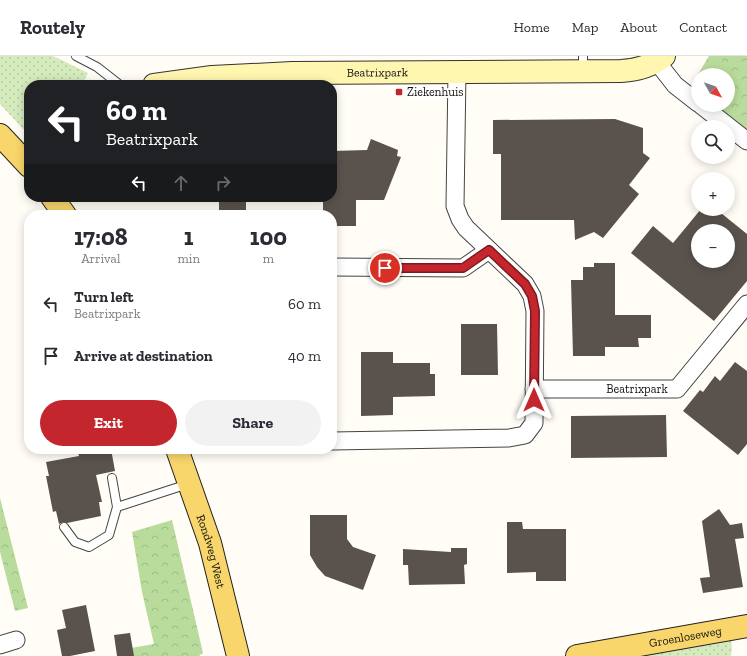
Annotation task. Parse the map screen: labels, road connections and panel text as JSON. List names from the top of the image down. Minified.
{"streets":{"main road":["Rondweg West","Groenloseweg"],"street":["Beatrixpark"]},"places":{"transit":["Ziekenhuis"]},"north":"bottom right","page":{"header":"Routely","nav":["Home","Map","About","Contact"],"map_buttons":["+","−"],"turn":["60 m","Beatrixpark"],"eta":["17:08","Arrival","1","min","100","m"],"list":[{"name":"Turn left","note":"Beatrixpark","value":"60 m"},{"name":"Arrive at destination","value":"40 m"}],"buttons":["Exit","Share"]}}
